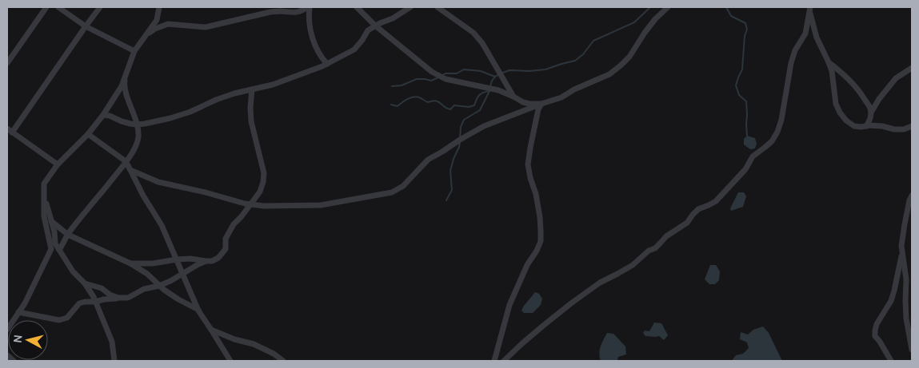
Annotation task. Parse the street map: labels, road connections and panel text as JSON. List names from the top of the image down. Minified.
{"north":"left"}
